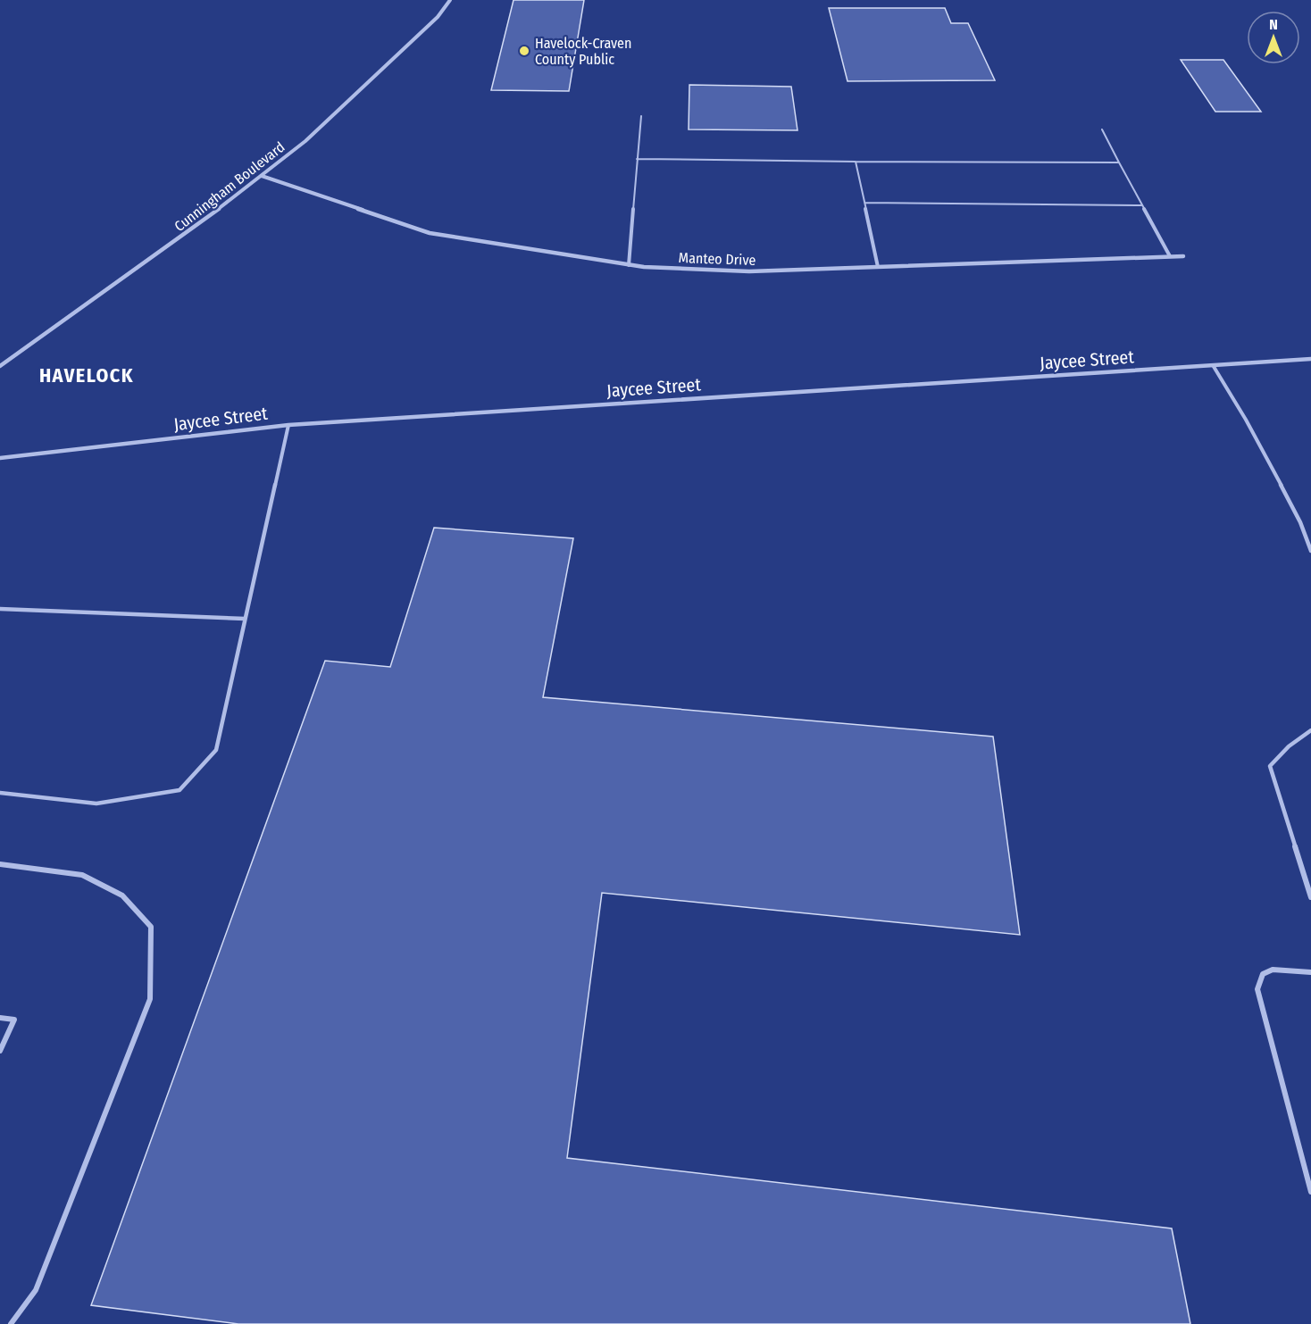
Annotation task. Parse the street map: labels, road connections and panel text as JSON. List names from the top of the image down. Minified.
{"streets":{"street":["Cunningham Boulevard","Manteo Drive","Jaycee Street"]},"crossings":[["Cunningham Boulevard","Manteo Drive"]],"districts":["HAVELOCK"],"places":["Havelock-Craven County Public"],"north":"top"}
